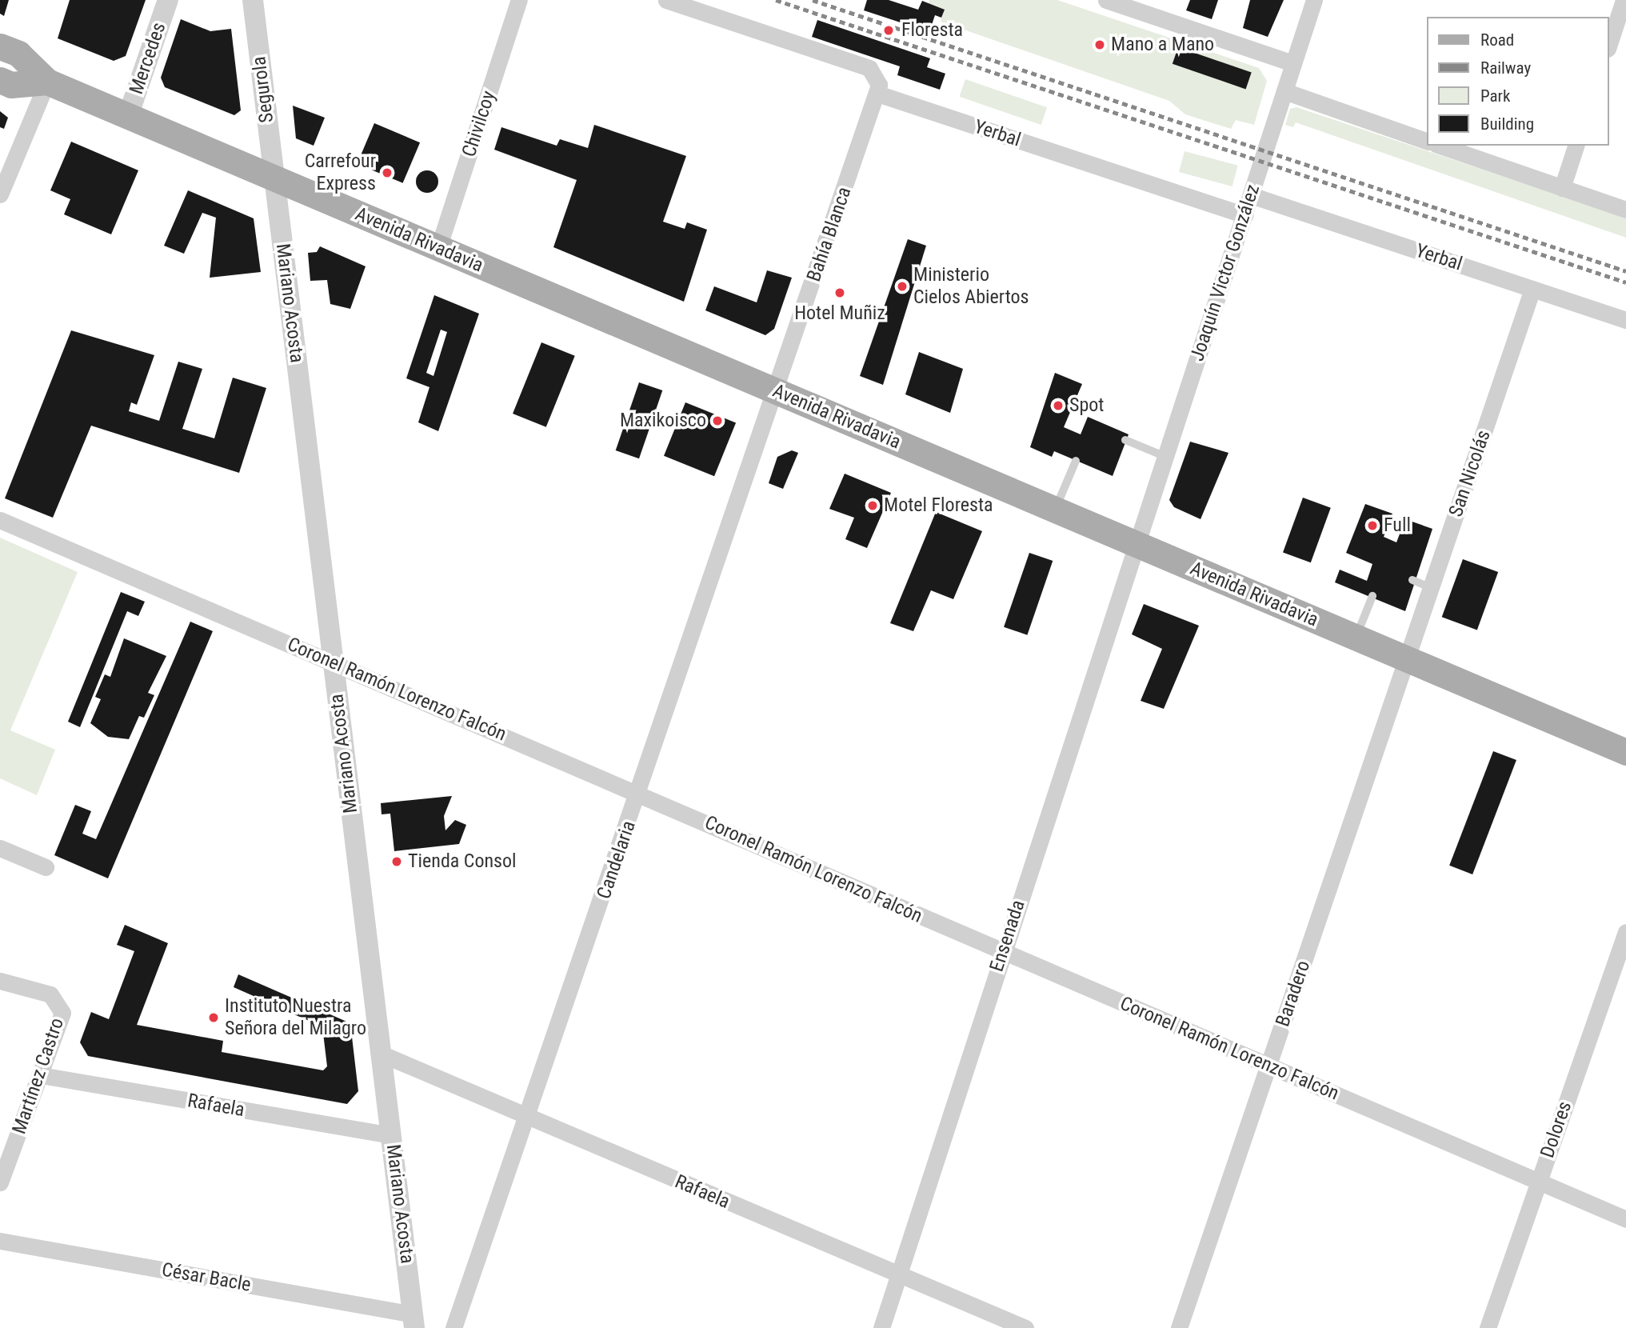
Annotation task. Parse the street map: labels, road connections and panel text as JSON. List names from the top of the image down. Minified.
{"streets":{"main road":["Avenida Rivadavia"],"street":["Mercedes","Segurola","Chivilcoy","Yerbal","Bahía Blanca","Joaquín Victor González","Mariano Acosta","San Nicolás","Coronel Ramón Lorenzo Falcón","Candelaria","Ensenada","Baradero","Martínez Castro","Rafaela","Dolores","César Bacle"]},"crossings":[["Mercedes","Avenida Rivadavia"],["Segurola","Avenida Rivadavia"],["Segurola","Mariano Acosta"],["Chivilcoy","Avenida Rivadavia"],["Yerbal","Bahía Blanca"],["Yerbal","Joaquín Victor González"],["Yerbal","San Nicolás"],["Bahía Blanca","Avenida Rivadavia"],["Bahía Blanca","Candelaria"],["Avenida Rivadavia","Joaquín Victor González"],["Avenida Rivadavia","Mariano Acosta"],["Avenida Rivadavia","San Nicolás"],["Avenida Rivadavia","Candelaria"],["Avenida Rivadavia","Ensenada"],["Avenida Rivadavia","Baradero"],["Joaquín Victor González","Ensenada"],["Mariano Acosta","Coronel Ramón Lorenzo Falcón"],["Mariano Acosta","Rafaela"],["Mariano Acosta","César Bacle"],["San Nicolás","Baradero"],["Coronel Ramón Lorenzo Falcón","Candelaria"],["Coronel Ramón Lorenzo Falcón","Ensenada"],["Coronel Ramón Lorenzo Falcón","Baradero"],["Coronel Ramón Lorenzo Falcón","Dolores"],["Candelaria","Rafaela"],["Ensenada","Rafaela"],["Martínez Castro","Rafaela"]],"places":["Floresta","Mano a Mano","Carrefour Express","Ministerio Cielos Abiertos","Hotel Muñiz","Spot","Maxikoisco","Motel Floresta","Full","Tienda Consol","Instituto Nuestra Señora del Milagro"],"legend":["Road","Railway","Park","Building"]}
